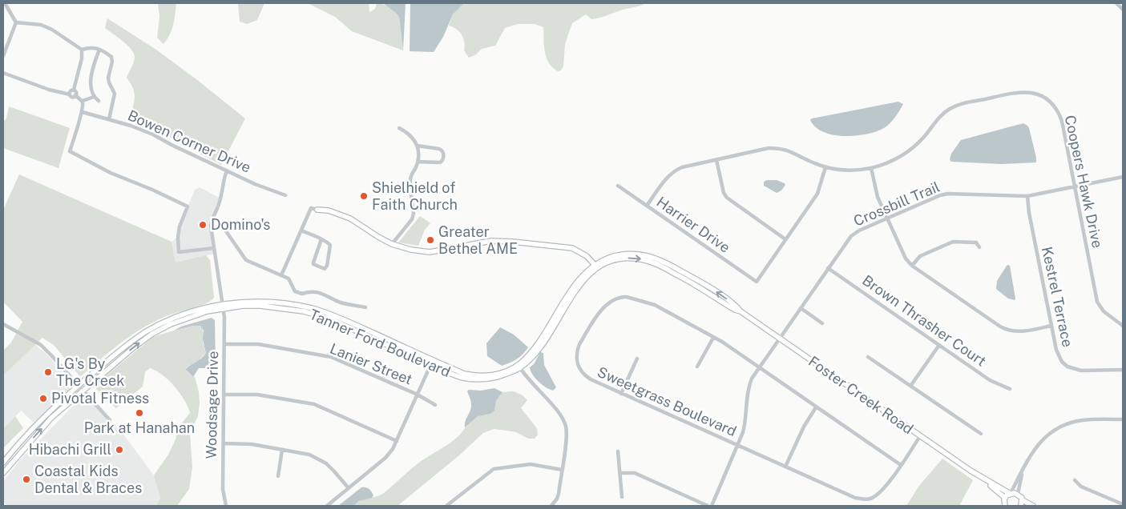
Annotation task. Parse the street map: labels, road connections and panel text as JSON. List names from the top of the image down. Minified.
{"streets":{"street":["Bowen Corner Drive","Coopers Hawk Drive","Crossbill Trail","Harrier Drive","Kestrel Terrace","Brown Thrasher Court","Tanner Ford Boulevard","Lanier Street","Foster Creek Road","Sweetgrass Boulevard","Woodsage Drive"]},"crossings":[["Bowen Corner Drive","Woodsage Drive"],["Coopers Hawk Drive","Crossbill Trail"],["Coopers Hawk Drive","Harrier Drive"],["Crossbill Trail","Kestrel Terrace"],["Crossbill Trail","Brown Thrasher Court"],["Crossbill Trail","Foster Creek Road"],["Crossbill Trail","Sweetgrass Boulevard"],["Tanner Ford Boulevard","Foster Creek Road"],["Tanner Ford Boulevard","Woodsage Drive"],["Lanier Street","Woodsage Drive"],["Foster Creek Road","Sweetgrass Boulevard"]],"places":["Shielhield of Faith Church","Domino's","Greater Bethel AME","LG's By The Creek","Pivotal Fitness","Park at Hanahan","Hibachi Grill","Coastal Kids Dental & Braces"]}
